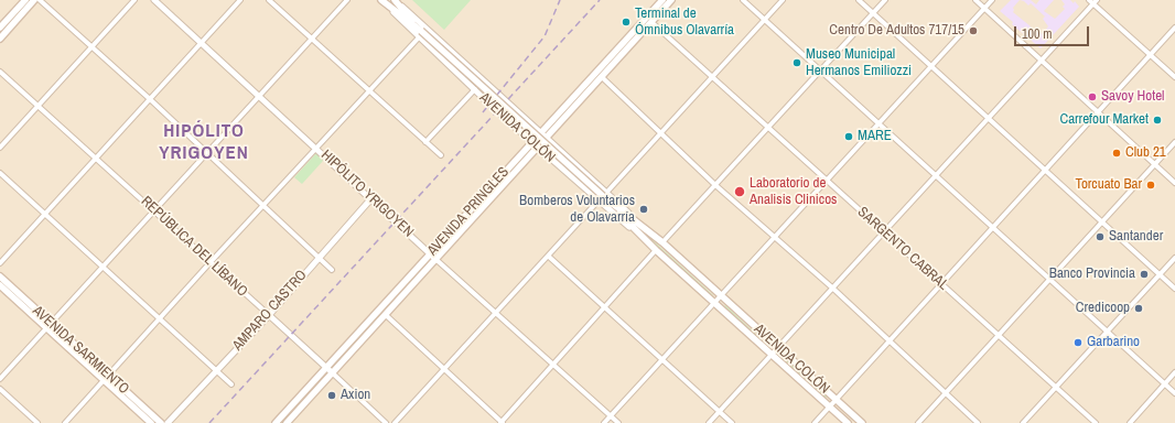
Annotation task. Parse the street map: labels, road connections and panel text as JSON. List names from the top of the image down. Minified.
{"streets":{"main road":["AVENIDA COLÓN","AVENIDA PRINGLES","AVENIDA SARMIENTO"],"street":["HIPÓLITO YRIGOYEN","REPÚBLICA DEL LÍBANO","SARGENTO CABRAL","AMPARO CASTRO"]},"crossings":[["AVENIDA COLÓN","AVENIDA PRINGLES"],["HIPÓLITO YRIGOYEN","AVENIDA PRINGLES"],["HIPÓLITO YRIGOYEN","AMPARO CASTRO"],["AVENIDA PRINGLES","REPÚBLICA DEL LÍBANO"],["AVENIDA PRINGLES","SARGENTO CABRAL"],["REPÚBLICA DEL LÍBANO","AMPARO CASTRO"]],"districts":["HIPÓLITO YRIGOYEN"],"places":["Terminal de Ómnibus Olavarría","Centro De Adultos 717/15","Museo Municipal Hermanos Emiliozzi","Savoy Hotel","Carrefour Market","MARE","Club 21","Torcuato Bar","Laboratorio de Analisis Clinicos","Bomberos Voluntarios de Olavarría","Santander","Banco Provincia","Credicoop","Garbarino","Axion"],"scale_bar":"100 m"}
